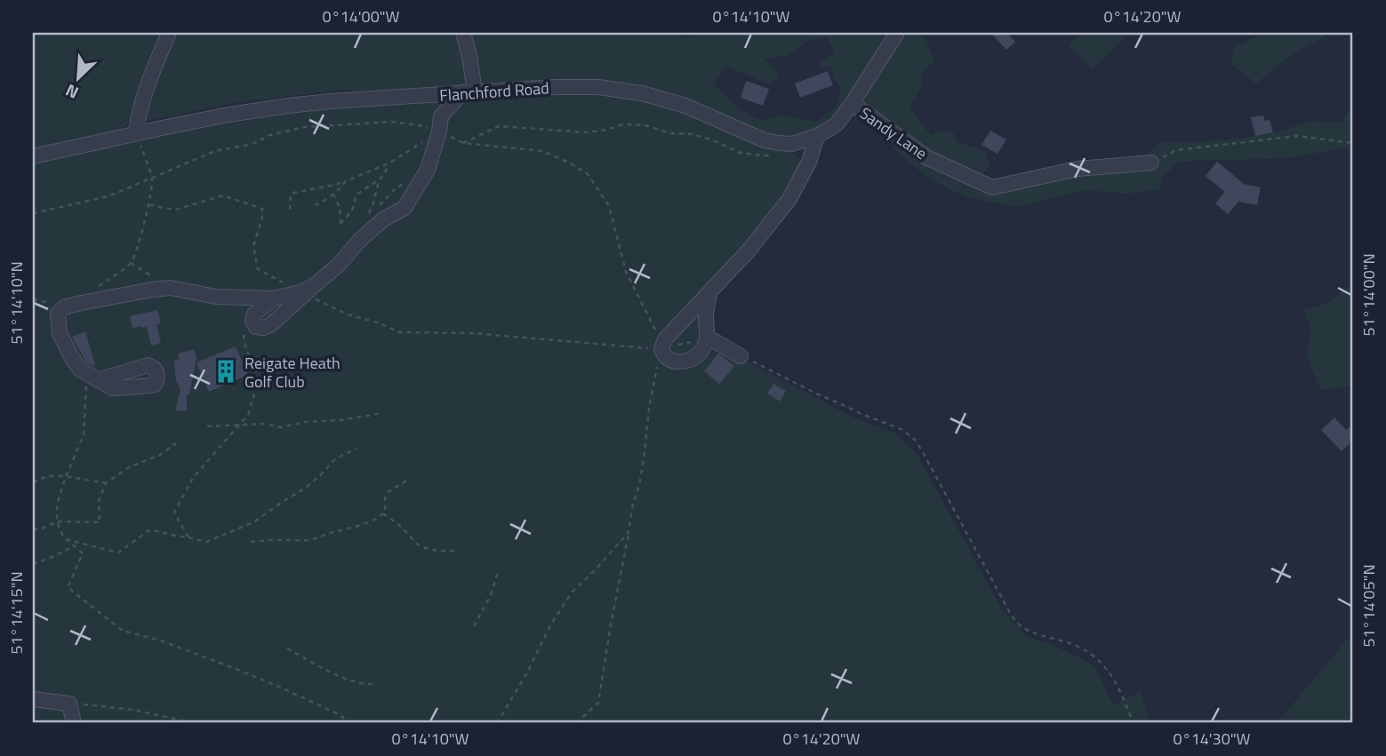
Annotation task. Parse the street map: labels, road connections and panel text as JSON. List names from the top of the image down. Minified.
{"streets":{"street":["Flanchford Road","Sandy Lane"]},"crossings":[["Flanchford Road","Sandy Lane"]],"places":{"building":["Reigate Heath Golf Club"]},"north":"bottom left","coordinates":["0°14'00\"W","0°14'10\"W","0°14'20\"W","51°14'00\"N","51°14'10\"N","51°14'05\"N","51°14'15\"N","0°14'30\"W"]}
